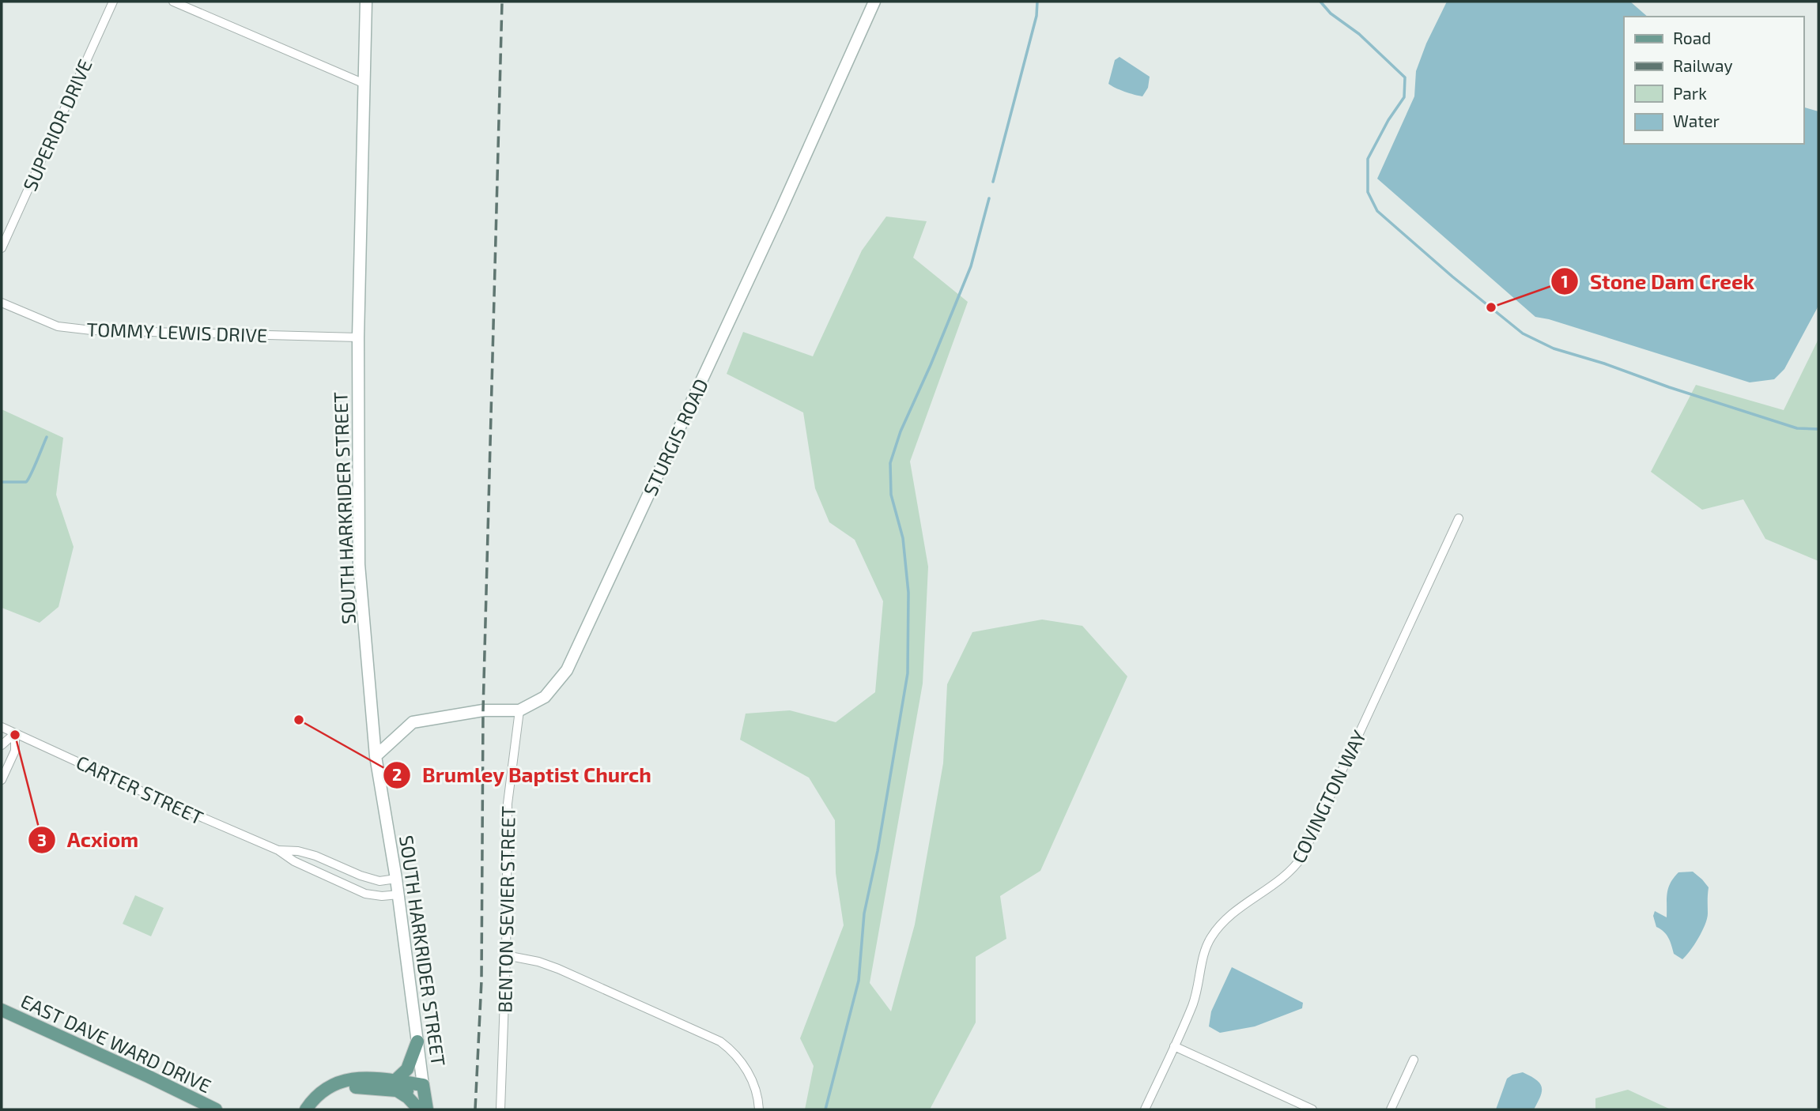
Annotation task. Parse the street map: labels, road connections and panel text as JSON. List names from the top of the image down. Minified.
{"streets":{"main road":["STURGIS ROAD","SOUTH HARKRIDER STREET","EAST DAVE WARD DRIVE"],"street":["SUPERIOR DRIVE","TOMMY LEWIS DRIVE","CARTER STREET","COVINGTON WAY","BENTON SEVIER STREET"]},"crossings":[["TOMMY LEWIS DRIVE","SOUTH HARKRIDER STREET"],["STURGIS ROAD","SOUTH HARKRIDER STREET"],["STURGIS ROAD","BENTON SEVIER STREET"],["SOUTH HARKRIDER STREET","CARTER STREET"]],"places":["Stone Dam Creek","Brumley Baptist Church","Acxiom"],"legend":["Road","Railway","Park","Water"]}
